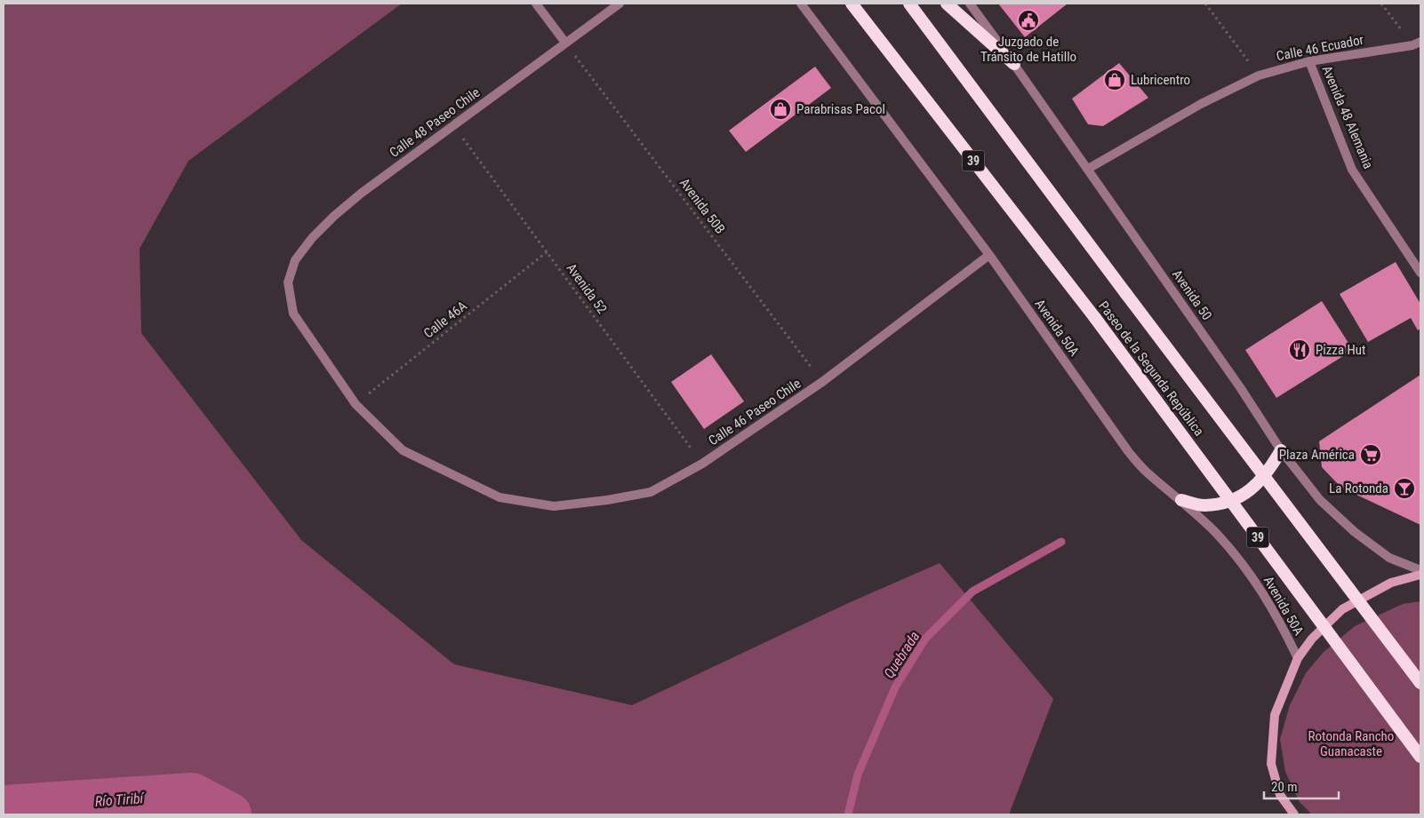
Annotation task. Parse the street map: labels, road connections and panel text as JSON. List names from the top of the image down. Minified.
{"streets":{"highway":["39","Paseo de la Segunda República"],"street":["Calle 46 Ecuador","Avenida 48 Alemania","Calle 48 Paseo Chile","Avenida 50","Avenida 50A","Calle 46 Paseo Chile"],"path":["Avenida 50B","Avenida 52","Calle 46A"]},"crossings":[["Calle 46 Ecuador","Avenida 48 Alemania"],["Calle 46 Ecuador","Avenida 50"],["Calle 48 Paseo Chile","Avenida 50B"],["Calle 48 Paseo Chile","Avenida 52"],["Calle 48 Paseo Chile","Calle 46 Paseo Chile"],["Avenida 50B","Calle 46 Paseo Chile"],["Avenida 52","Calle 46A"],["Avenida 52","Calle 46 Paseo Chile"],["Calle 46A","Calle 46 Paseo Chile"],["Avenida 50A","Calle 46 Paseo Chile"]],"water":["Quebrada","Río Tiribí"],"parks":["Rotonda Rancho Guanacaste"],"places":{"public building":["Juzgado de Tránsito de Hatillo"],"shop":["Lubricentro","Parabrisas Pacol"],"restaurant":["Pizza Hut"],"supermarket":["Plaza América"],"bar":["La Rotonda"]},"scale_bar":"20 m"}
